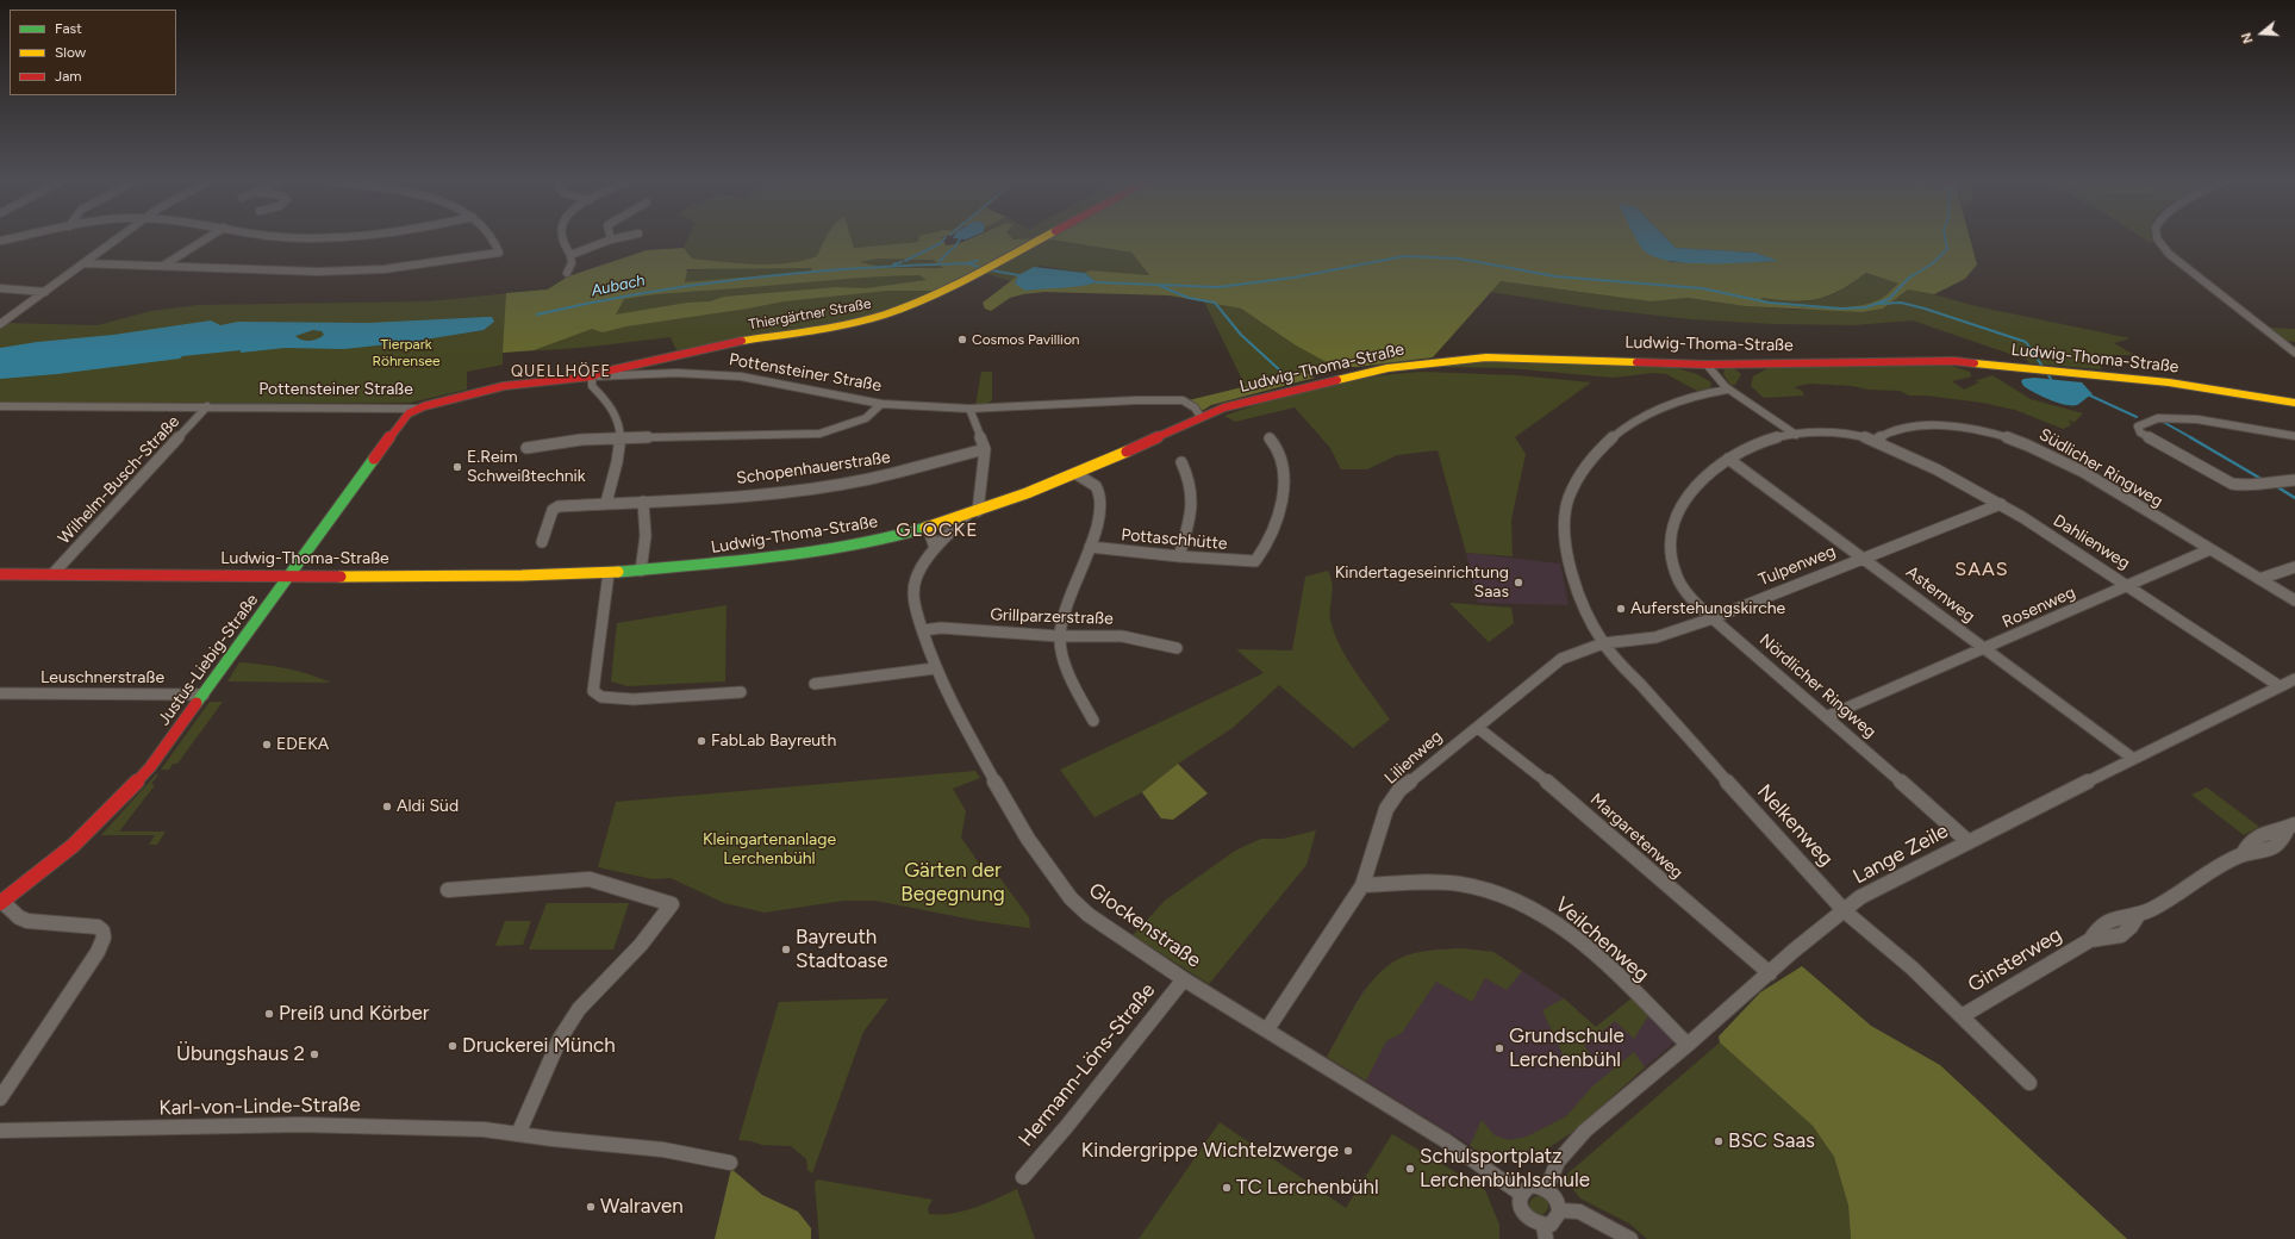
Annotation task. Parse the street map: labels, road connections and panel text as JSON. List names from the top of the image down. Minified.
{"streets":{"street":["Thiergärtner Straße","Ludwig-Thoma-Straße","Pottensteiner Straße","Schopenhauerstraße","Südlicher Ringweg","Wilhelm-Busch-Straße","Pottaschhütte","Dahlienweg","Tulpenweg","Asternweg","Rosenweg","Grillparzerstraße","Justus-Liebig-Straße","Leuschnerstraße","Nördlicher Ringweg","Lilienweg","Nelkenweg","Margaretenweg","Lange Zeile","Glockenstraße","Veilchenweg","Ginsterweg","Hermann-Löns-Straße","Karl-von-Linde-Straße"]},"crossings":[["Thiergärtner Straße","Pottensteiner Straße"],["Ludwig-Thoma-Straße","Pottensteiner Straße"],["Ludwig-Thoma-Straße","Wilhelm-Busch-Straße"],["Ludwig-Thoma-Straße","Justus-Liebig-Straße"],["Ludwig-Thoma-Straße","Glockenstraße"],["Pottensteiner Straße","Wilhelm-Busch-Straße"],["Pottensteiner Straße","Justus-Liebig-Straße"],["Südlicher Ringweg","Dahlienweg"],["Südlicher Ringweg","Rosenweg"],["Südlicher Ringweg","Nördlicher Ringweg"],["Dahlienweg","Tulpenweg"],["Dahlienweg","Rosenweg"],["Dahlienweg","Nördlicher Ringweg"],["Dahlienweg","Lange Zeile"],["Tulpenweg","Asternweg"],["Tulpenweg","Nördlicher Ringweg"],["Tulpenweg","Lilienweg"],["Tulpenweg","Nelkenweg"],["Asternweg","Rosenweg"],["Asternweg","Nördlicher Ringweg"],["Asternweg","Lange Zeile"],["Rosenweg","Nördlicher Ringweg"],["Grillparzerstraße","Glockenstraße"],["Justus-Liebig-Straße","Leuschnerstraße"],["Nördlicher Ringweg","Lange Zeile"],["Lilienweg","Nelkenweg"],["Lilienweg","Margaretenweg"],["Lilienweg","Glockenstraße"],["Lilienweg","Veilchenweg"],["Nelkenweg","Lange Zeile"],["Nelkenweg","Ginsterweg"],["Margaretenweg","Lange Zeile"],["Lange Zeile","Glockenstraße"],["Lange Zeile","Veilchenweg"],["Glockenstraße","Hermann-Löns-Straße"]],"districts":["QUELLHÖFE","GLOCKE","SAAS"],"water":["Aubach"],"parks":["Tierpark Röhrensee","Kleingartenanlage Lerchenbühl","Gärten der Begegnung"],"places":["Cosmos Pavillion","E.Reim Schweißtechnik","Kindertageseinrichtung Saas","Auferstehungskirche","FabLab Bayreuth","EDEKA","Aldi Süd","Bayreuth Stadtoase","Preiß und Körber","Druckerei Münch","Grundschule Lerchenbühl","Übungshaus 2","BSC Saas","Kindergrippe Wichtelzwerge","Schulsportplatz Lerchenbühlschule","TC Lerchenbühl","Walraven"],"legend":["Fast","Slow","Jam"],"north":"left"}
